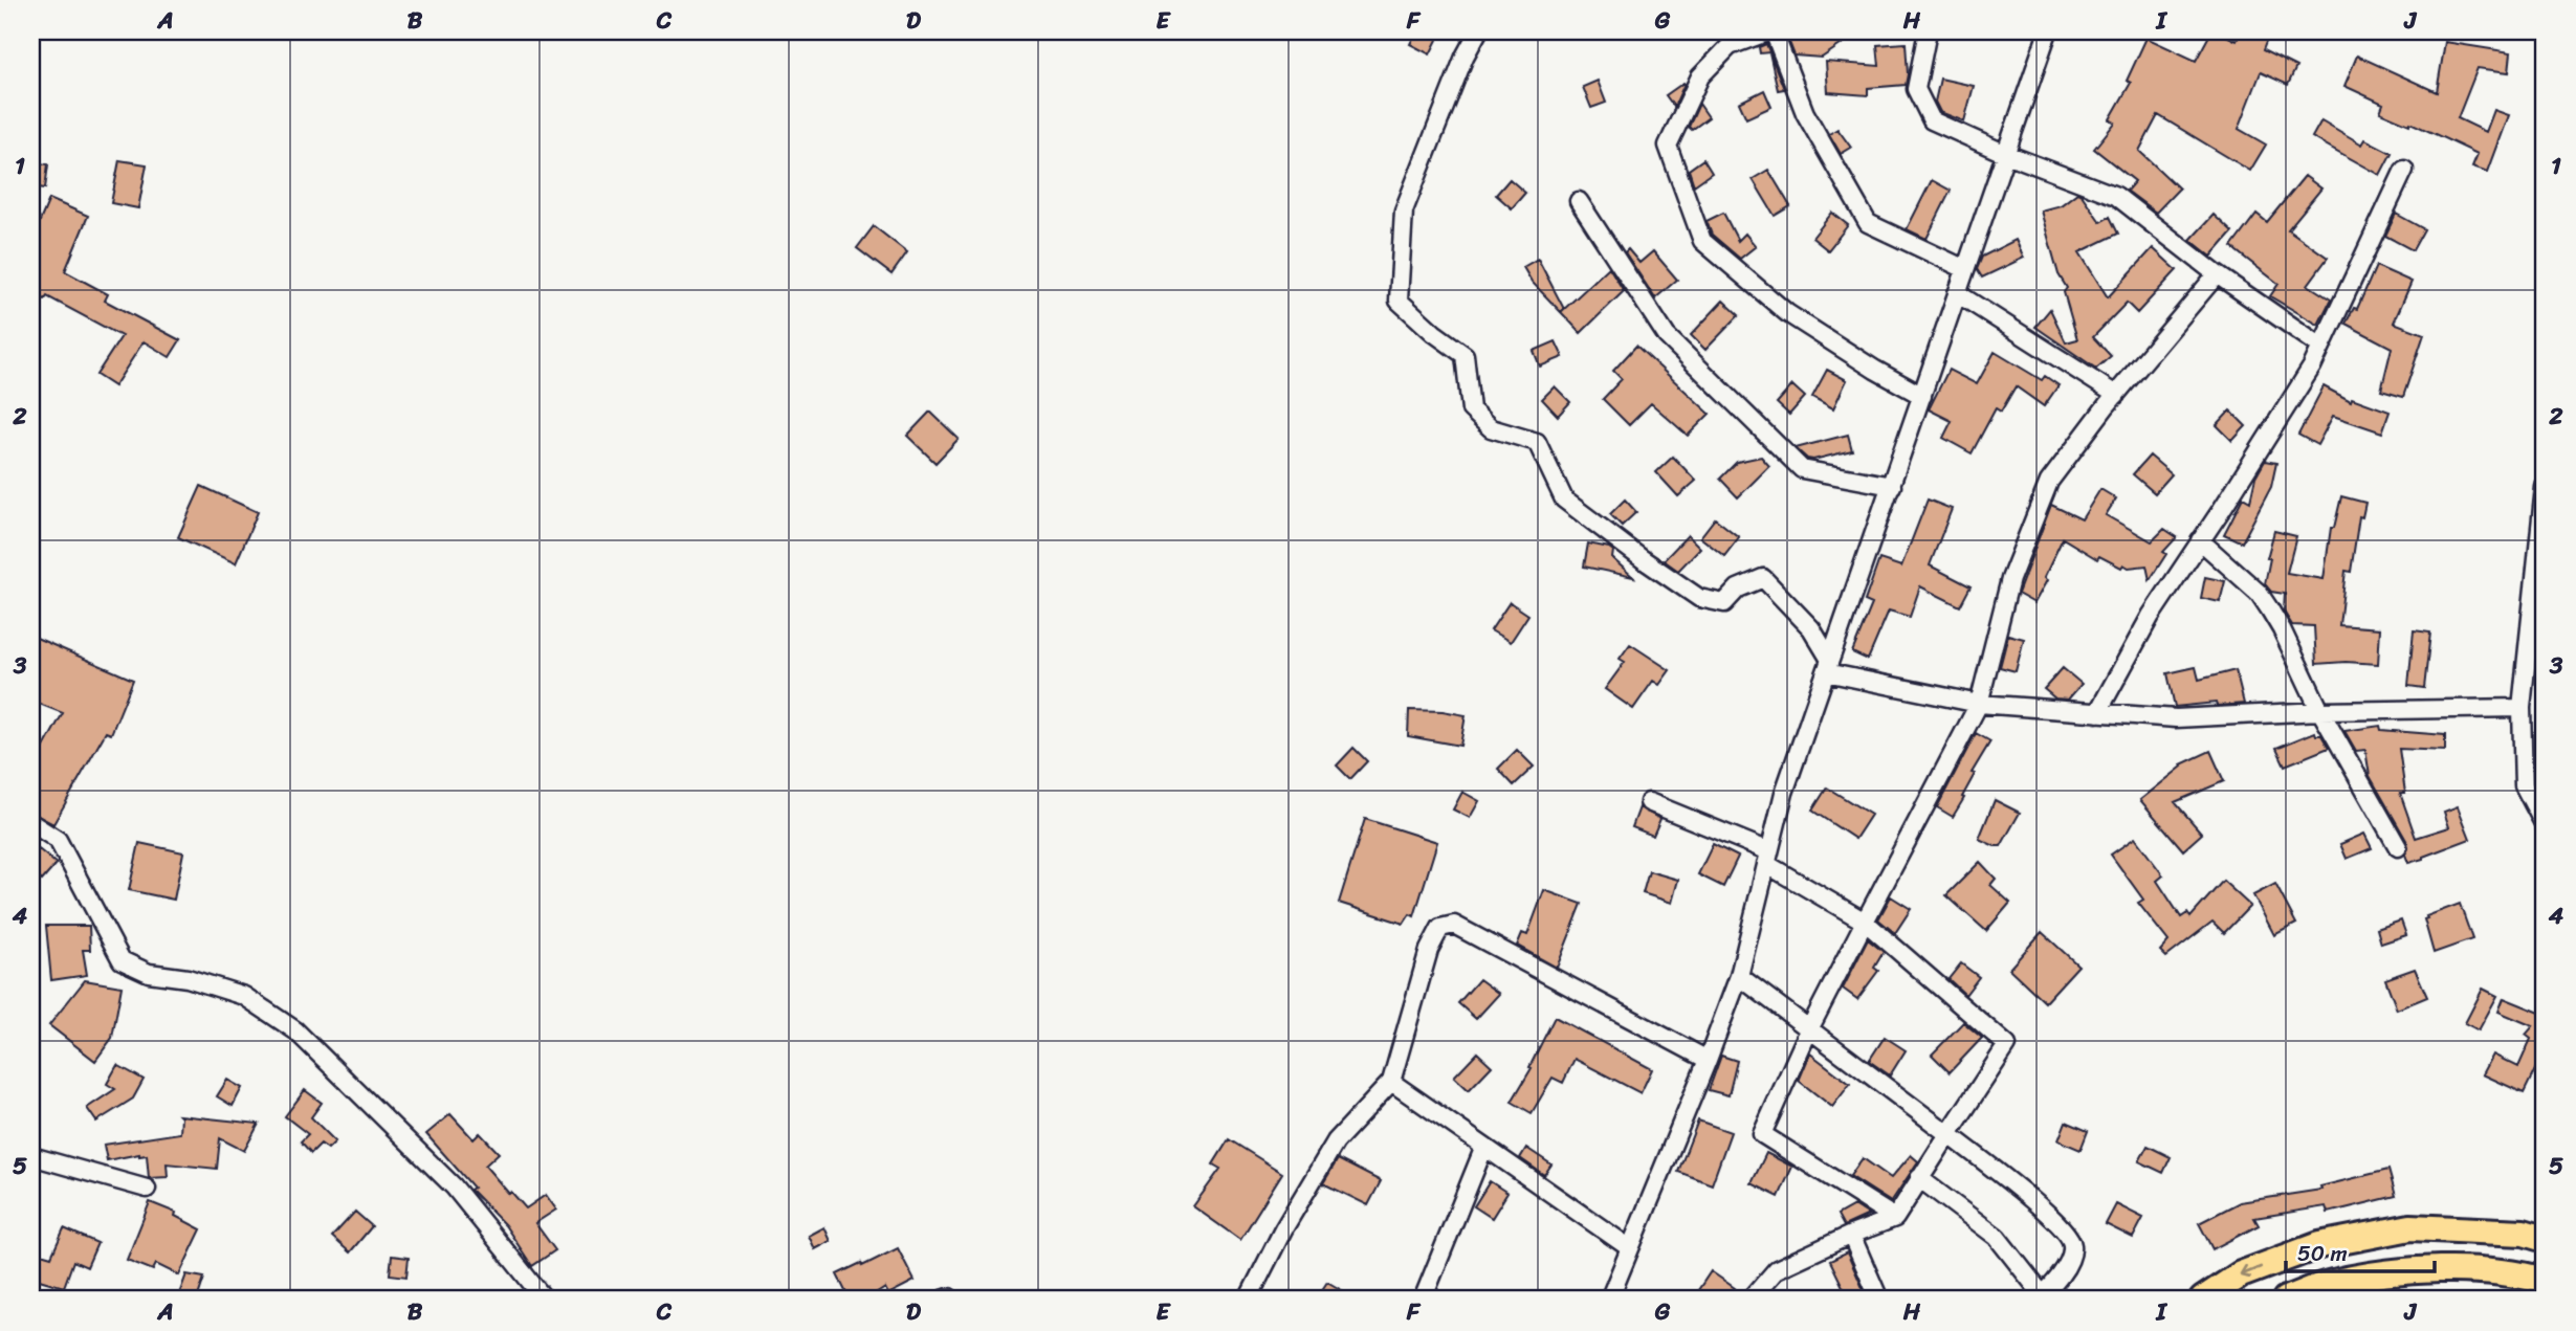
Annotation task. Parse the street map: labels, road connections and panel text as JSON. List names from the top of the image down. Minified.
{"scale_bar":"50 m","grid":{"columns":["A","B","C","D","E","F","G","H","I","J"],"rows":["1","2","3","4","5"]}}
